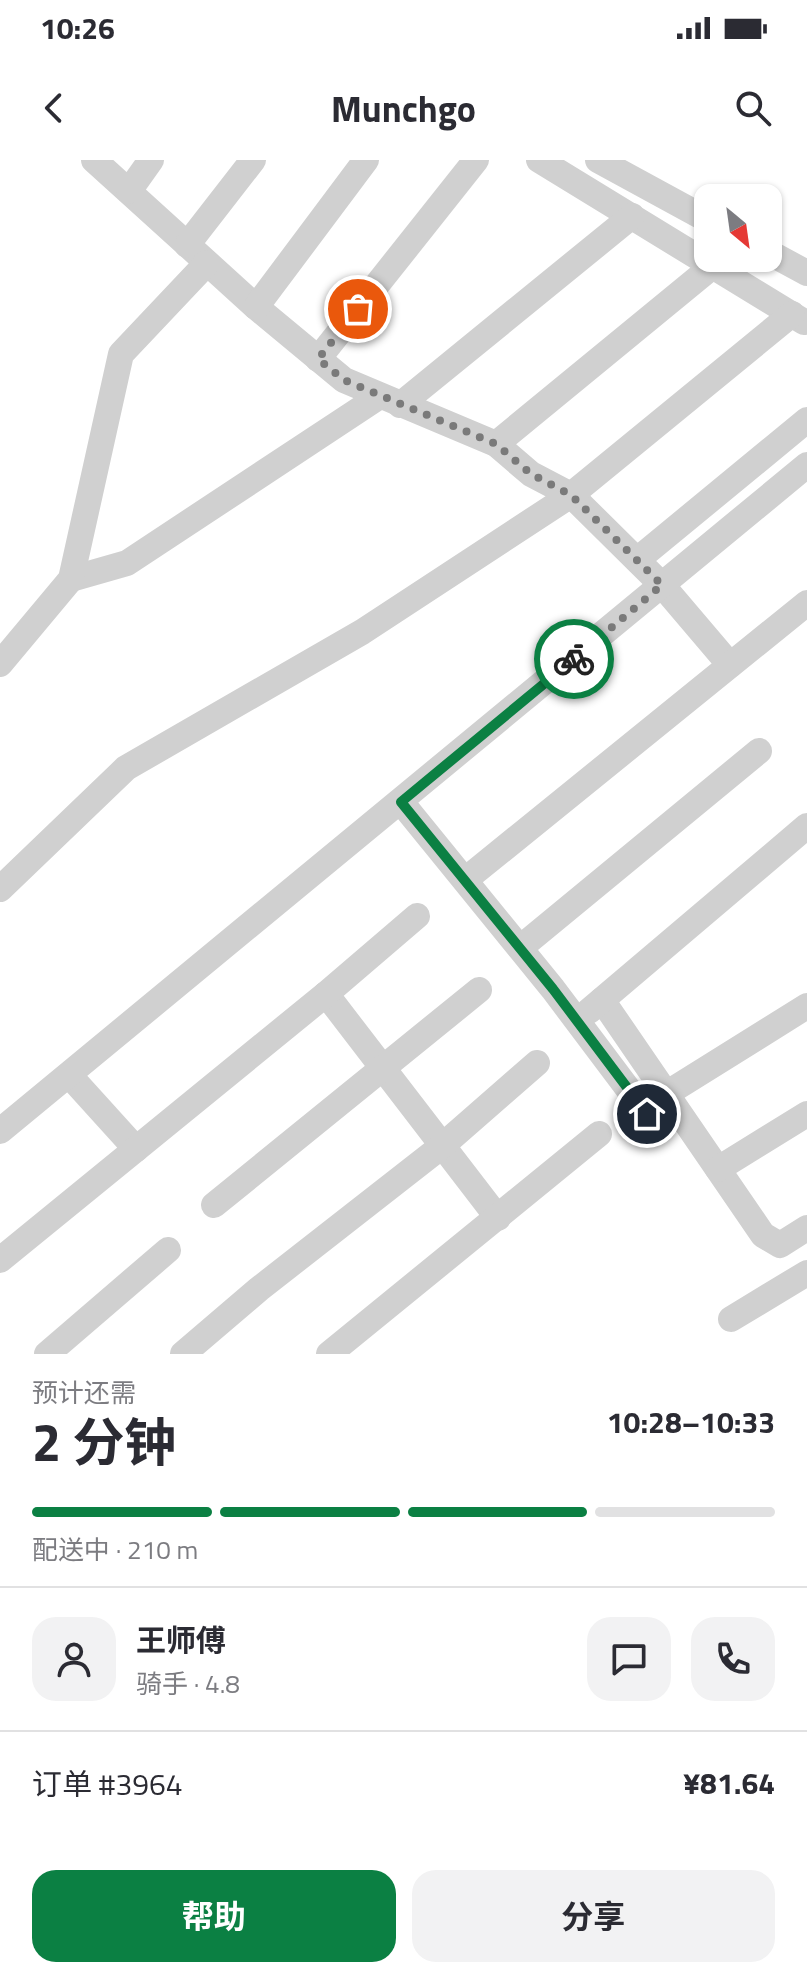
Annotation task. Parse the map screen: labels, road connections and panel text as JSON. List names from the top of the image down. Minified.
{"north":"bottom right","page":{"status":"10:26","header":"Munchgo","heading":["2 分钟","预计还需","10:28–10:33"],"panel":["王师傅","骑手 · 4.8","订单 #3964","¥81.64"],"bar":"配送中 · 210 m","buttons":["帮助","分享"]}}
